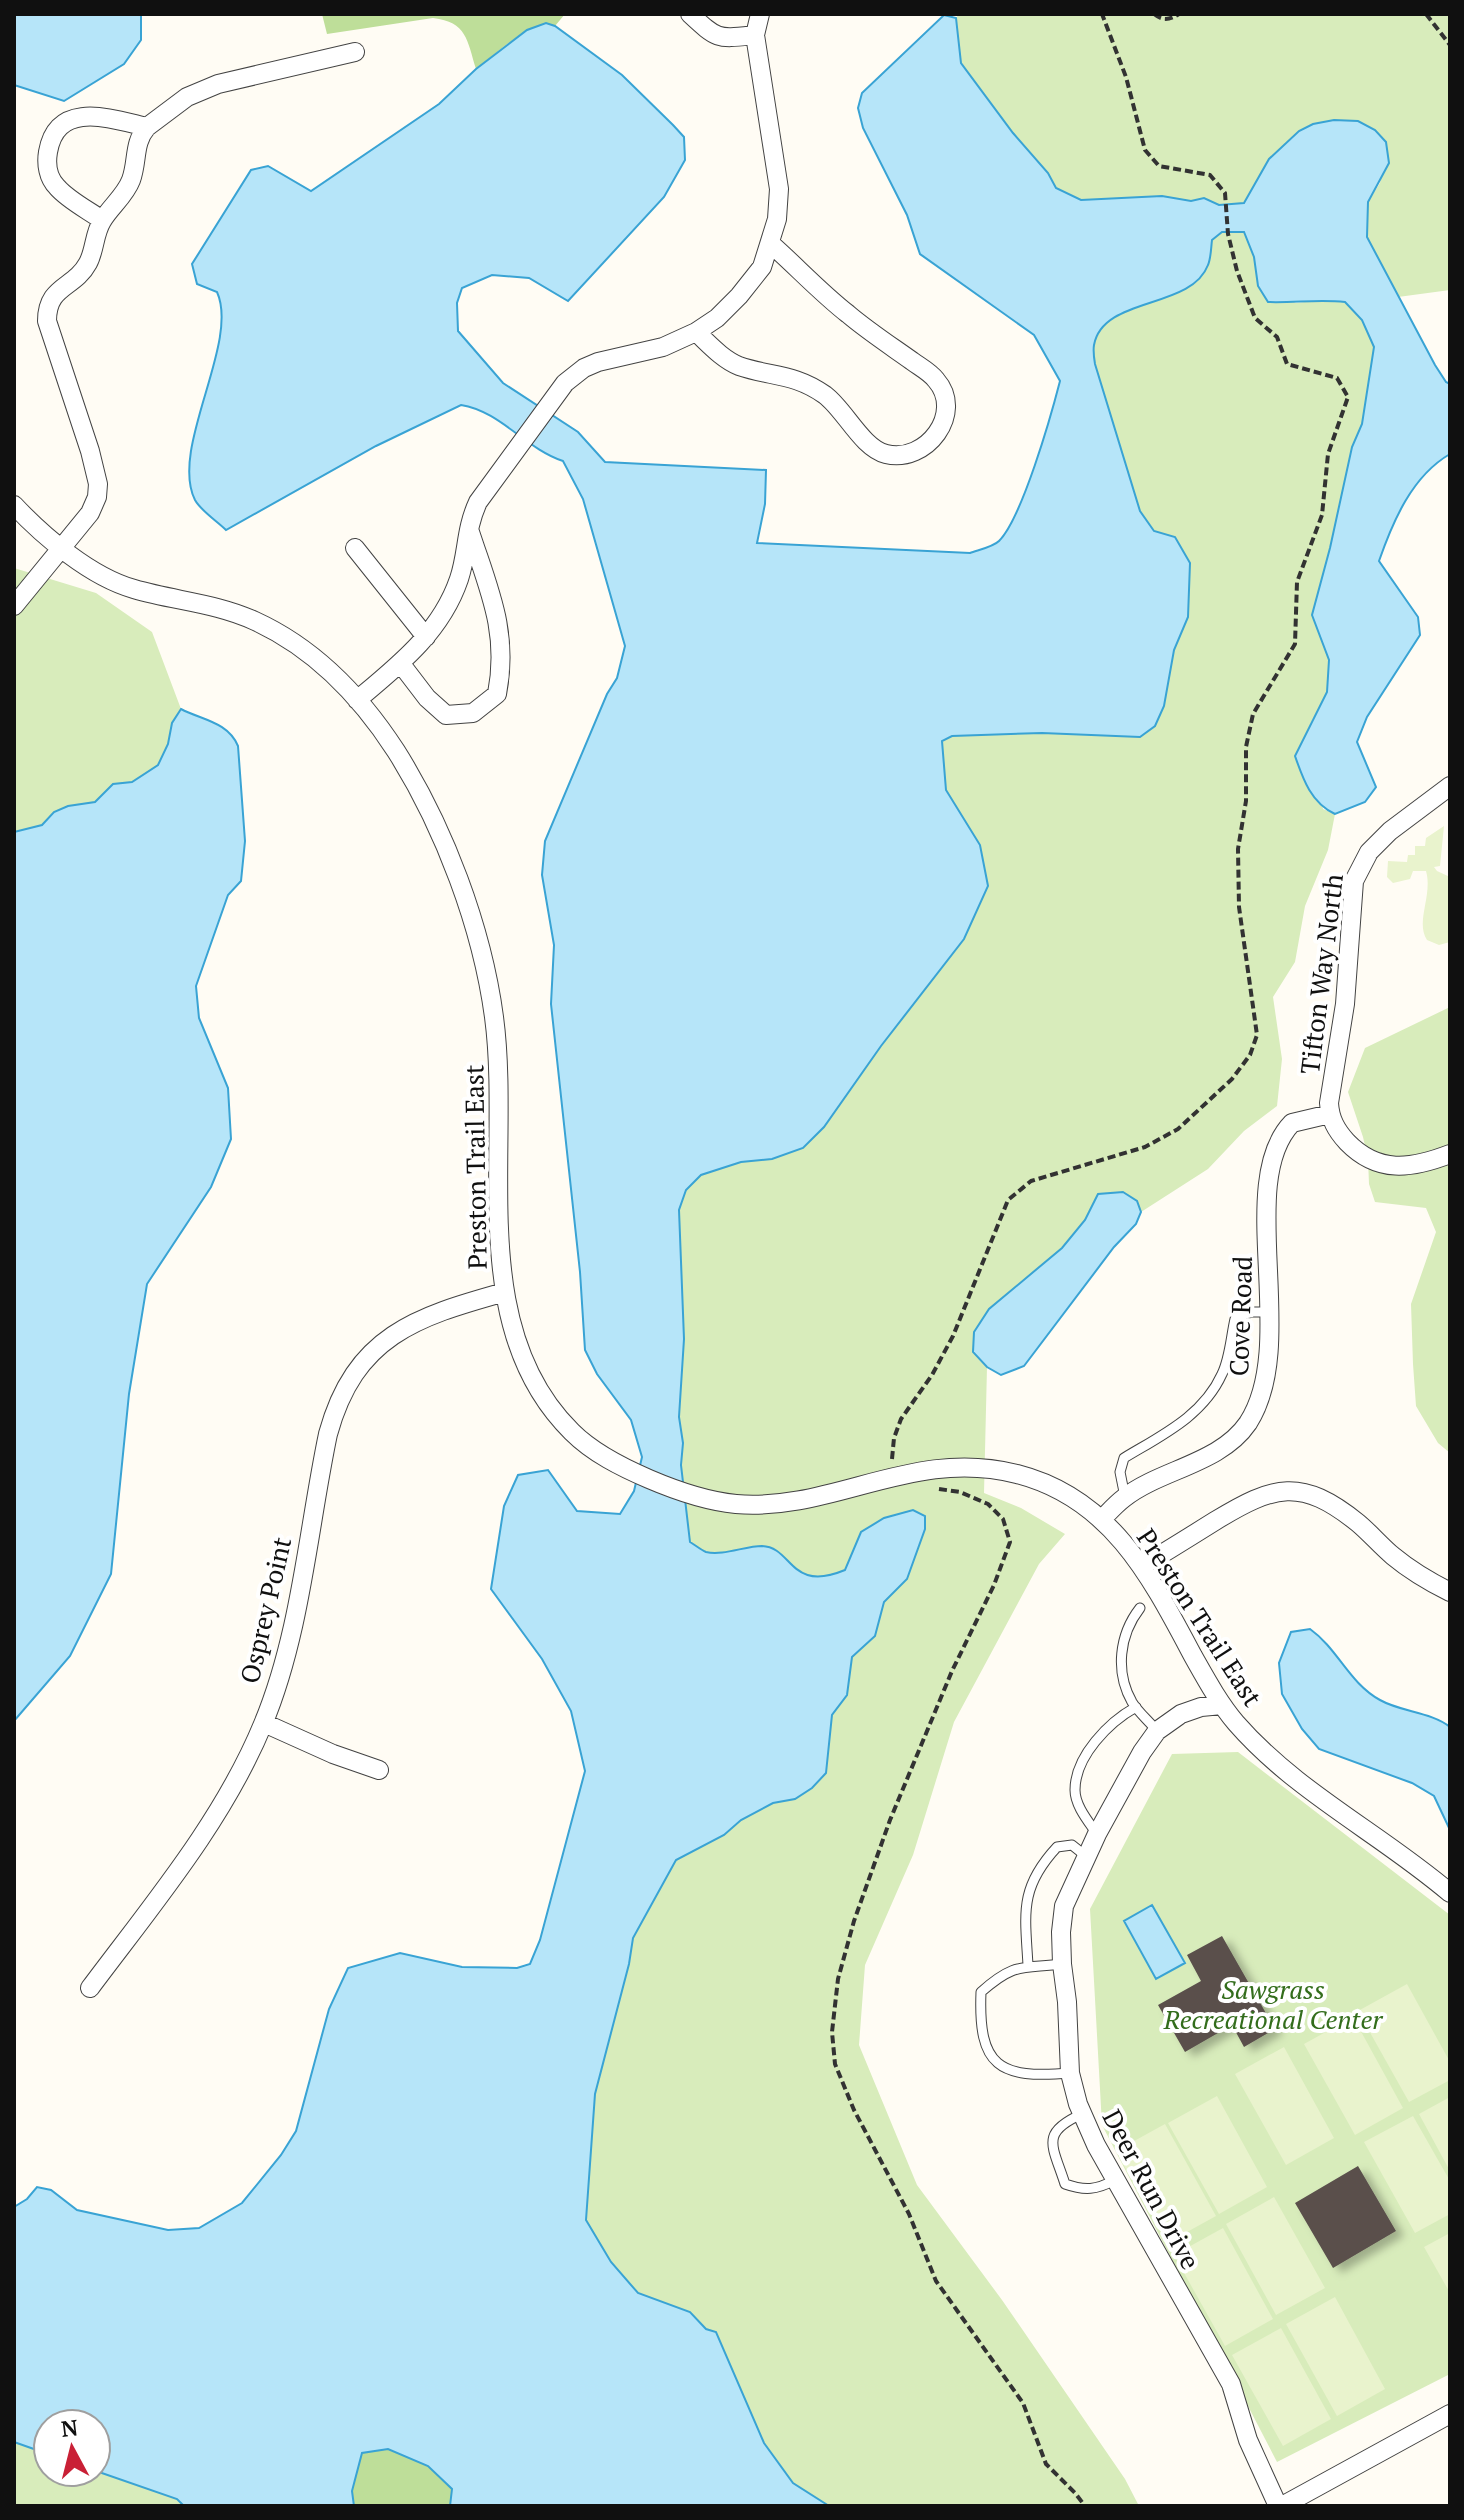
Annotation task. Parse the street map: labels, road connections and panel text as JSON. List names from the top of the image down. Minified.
{"streets":{"street":["Tifton Way North","Preston Trail East","Cove Road","Osprey Point","Deer Run Drive"]},"crossings":[["Tifton Way North","Cove Road"],["Preston Trail East","Cove Road"],["Preston Trail East","Osprey Point"],["Preston Trail East","Deer Run Drive"]],"parks":["Sawgrass Recreational Center"],"north":"top"}
